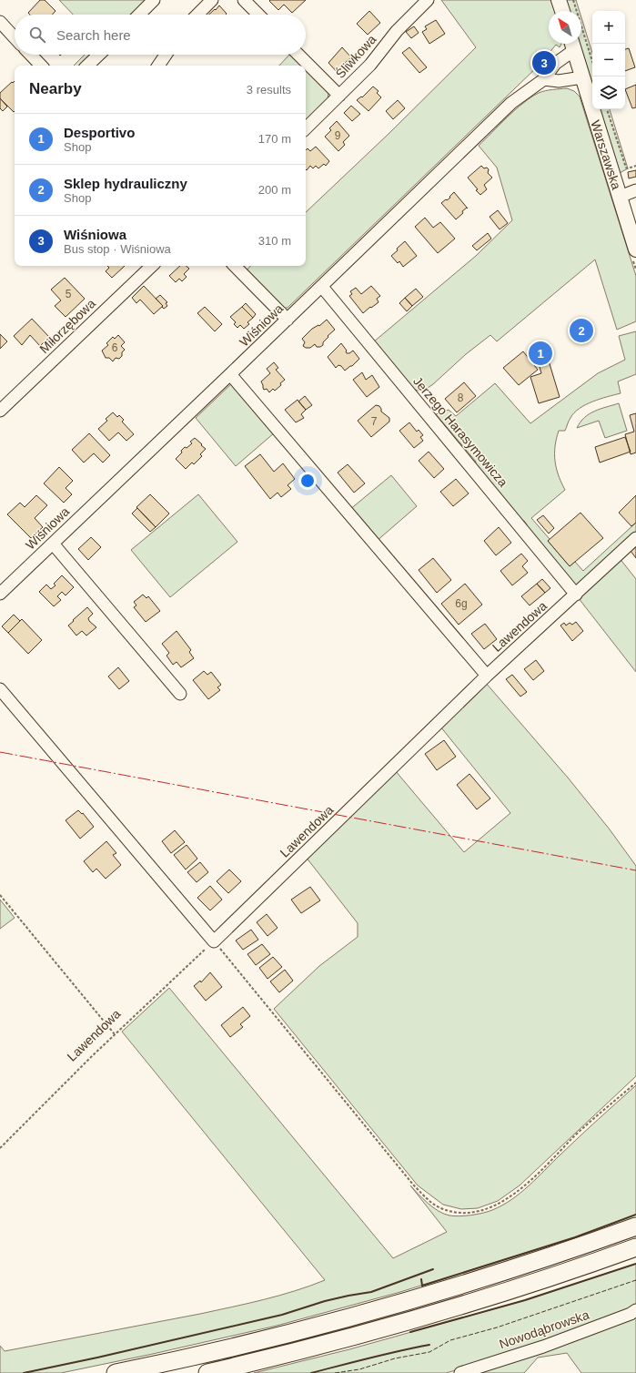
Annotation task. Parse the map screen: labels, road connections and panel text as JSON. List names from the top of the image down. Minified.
{"streets":{"main road":["Warszawska"],"street":["Śliwkowa","Wiśniowa","Miłorzębowa","Jerzego Harasymowicza","Lawendowa","Nowodąbrowska"]},"crossings":[["Warszawska","Wiśniowa"],["Wiśniowa","Jerzego Harasymowicza"],["Jerzego Harasymowicza","Lawendowa"]],"house_numbers":["9","5","6","8","7","6g"],"north":"top left","page":{"map_buttons":["+","−"],"search":"Search here","pins":["3","2","1"],"heading":["Nearby","3 results"],"list":[{"mark":"1","name":"Desportivo","note":"Shop","value":"170 m"},{"mark":"2","name":"Sklep hydrauliczny","note":"Shop","value":"200 m"},{"mark":"3","name":"Wiśniowa","note":"Bus stop · Wiśniowa","value":"310 m"}]}}
